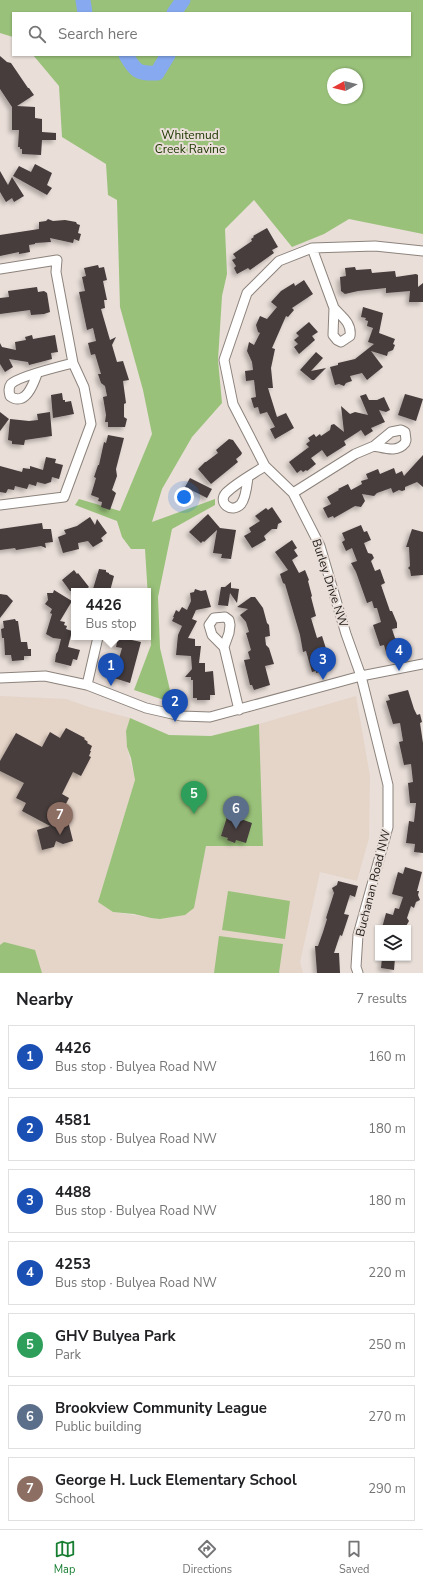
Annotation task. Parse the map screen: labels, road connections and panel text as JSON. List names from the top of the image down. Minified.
{"streets":{"street":["Burley Drive NW","Buchanan Road NW"]},"crossings":[["Burley Drive NW","Buchanan Road NW"]],"parks":["Whitemud Creek Ravine"],"north":"left","page":{"search":"Search here","popup":["4426","Bus stop"],"pins":["4","3","1","2","5","6","7"],"heading":["Nearby","7 results"],"list":[{"mark":"1","name":"4426","note":"Bus stop · Bulyea Road NW","value":"160 m"},{"mark":"2","name":"4581","note":"Bus stop · Bulyea Road NW","value":"180 m"},{"mark":"3","name":"4488","note":"Bus stop · Bulyea Road NW","value":"180 m"},{"mark":"4","name":"4253","note":"Bus stop · Bulyea Road NW","value":"220 m"},{"mark":"5","name":"GHV Bulyea Park","note":"Park","value":"250 m"},{"mark":"6","name":"Brookview Community League","note":"Public building","value":"270 m"},{"mark":"7","name":"George H. Luck Elementary School","note":"School","value":"290 m"}],"nav":["Map","Directions","Saved"]}}
